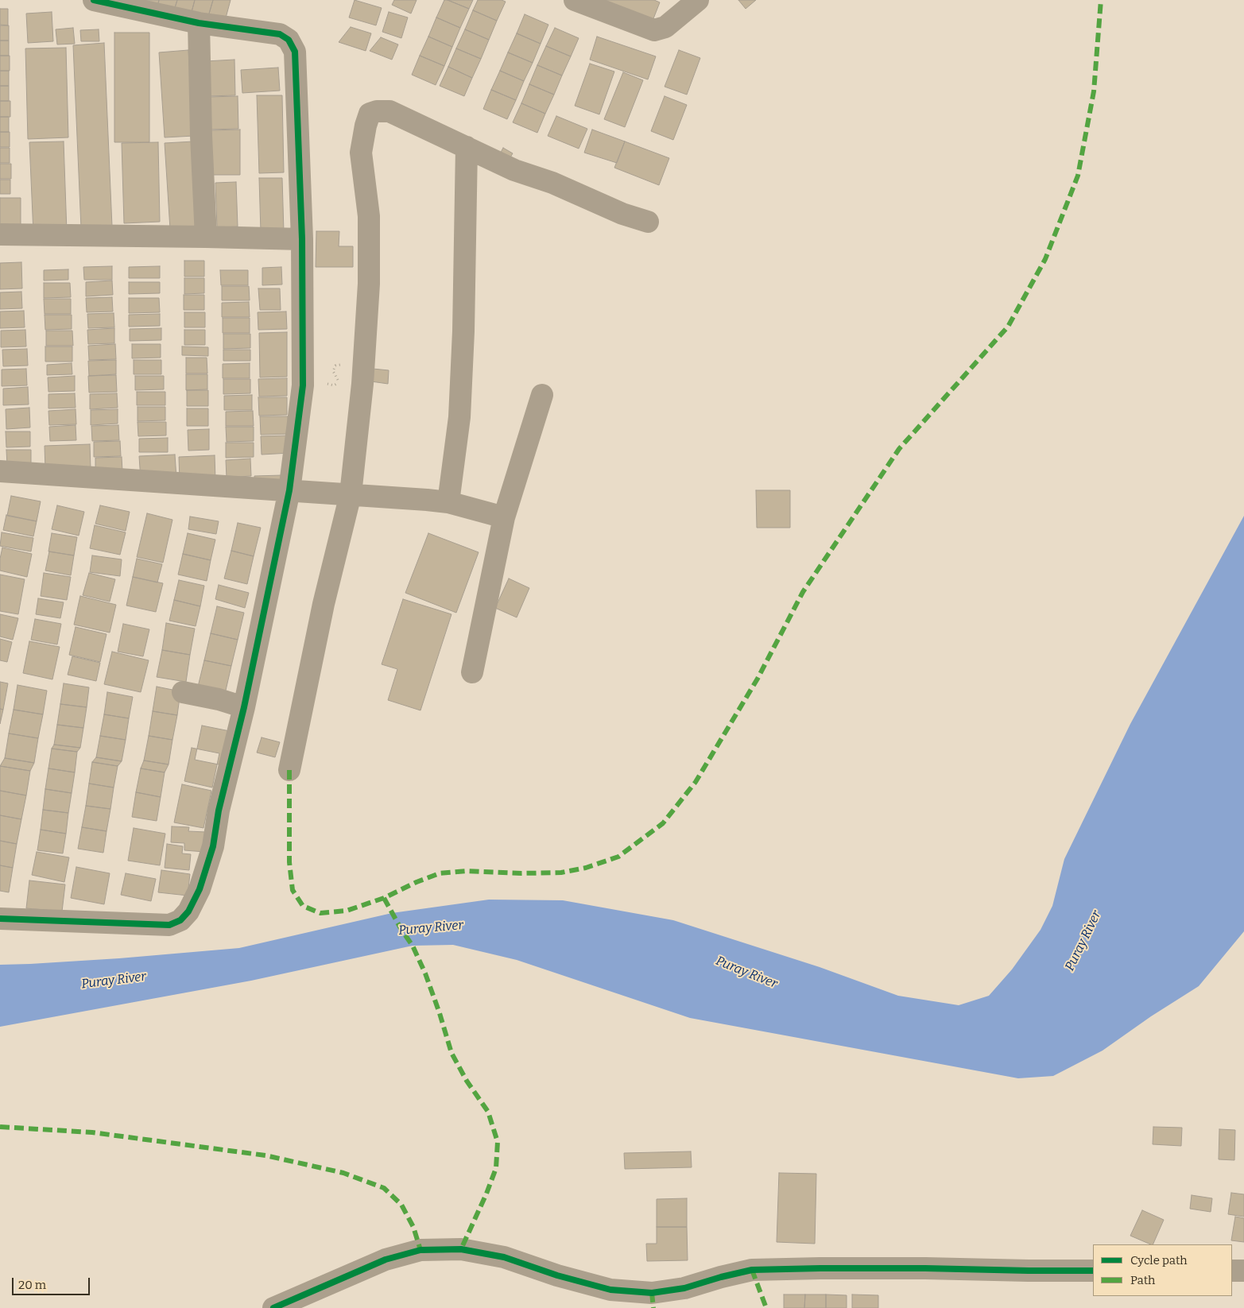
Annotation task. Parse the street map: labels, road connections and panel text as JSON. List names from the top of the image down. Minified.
{"water":["Puray River"],"legend":["Cycle path","Path"],"scale_bar":"20 m"}
